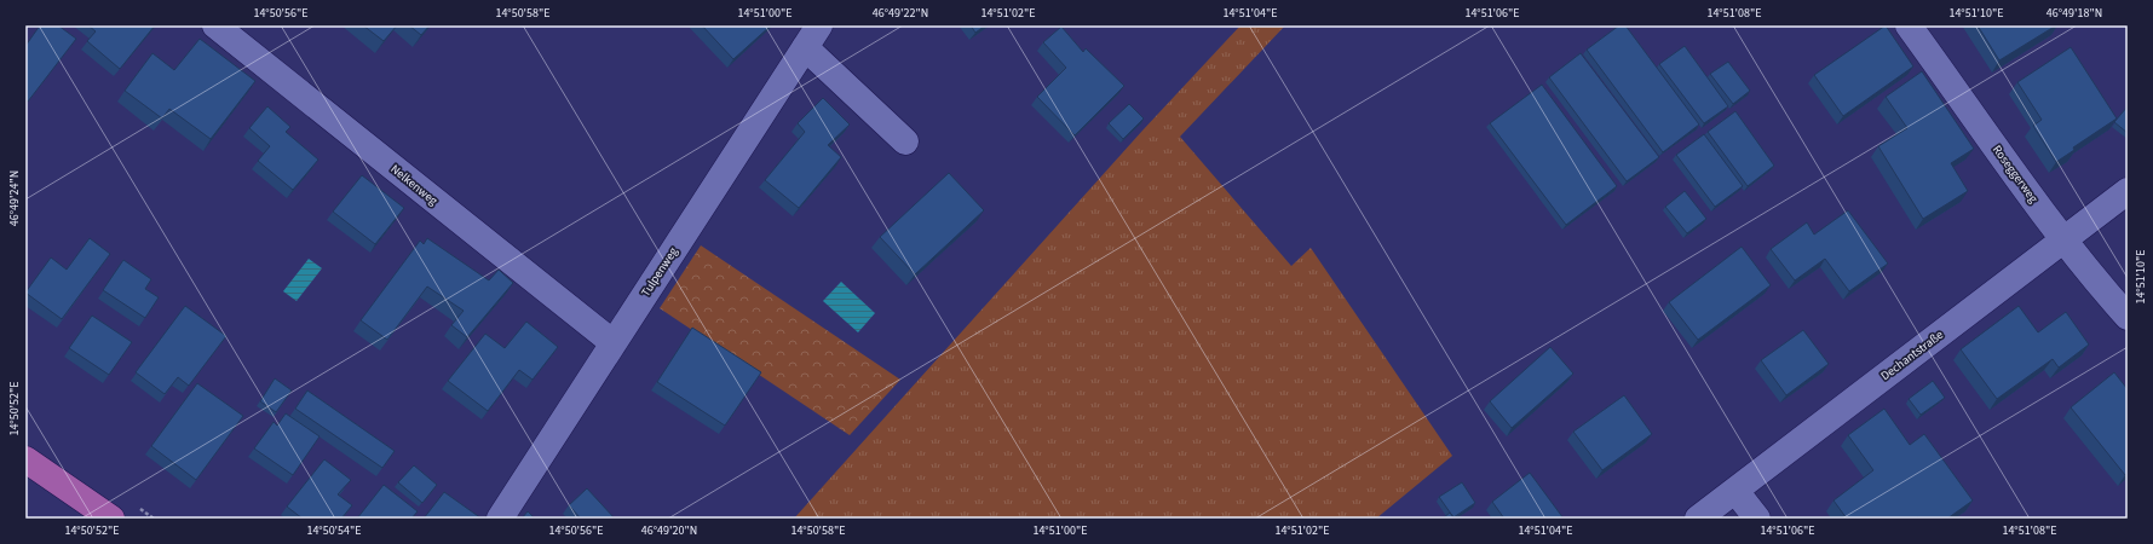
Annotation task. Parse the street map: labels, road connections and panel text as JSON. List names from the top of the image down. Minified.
{"streets":{"street":["Roseggerweg","Nelkenweg","Tulpenweg","Dechantstraße"]},"crossings":[["Roseggerweg","Dechantstraße"],["Nelkenweg","Tulpenweg"]],"coordinates":["14°50'56\"E","14°50'58\"E","14°51'00\"E","46°49'22\"N","14°51'02\"E","14°51'04\"E","14°51'06\"E","14°51'08\"E","14°51'10\"E","46°49'18\"N","46°49'24\"N","14°50'52\"E","14°50'54\"E","46°49'20\"N"]}
